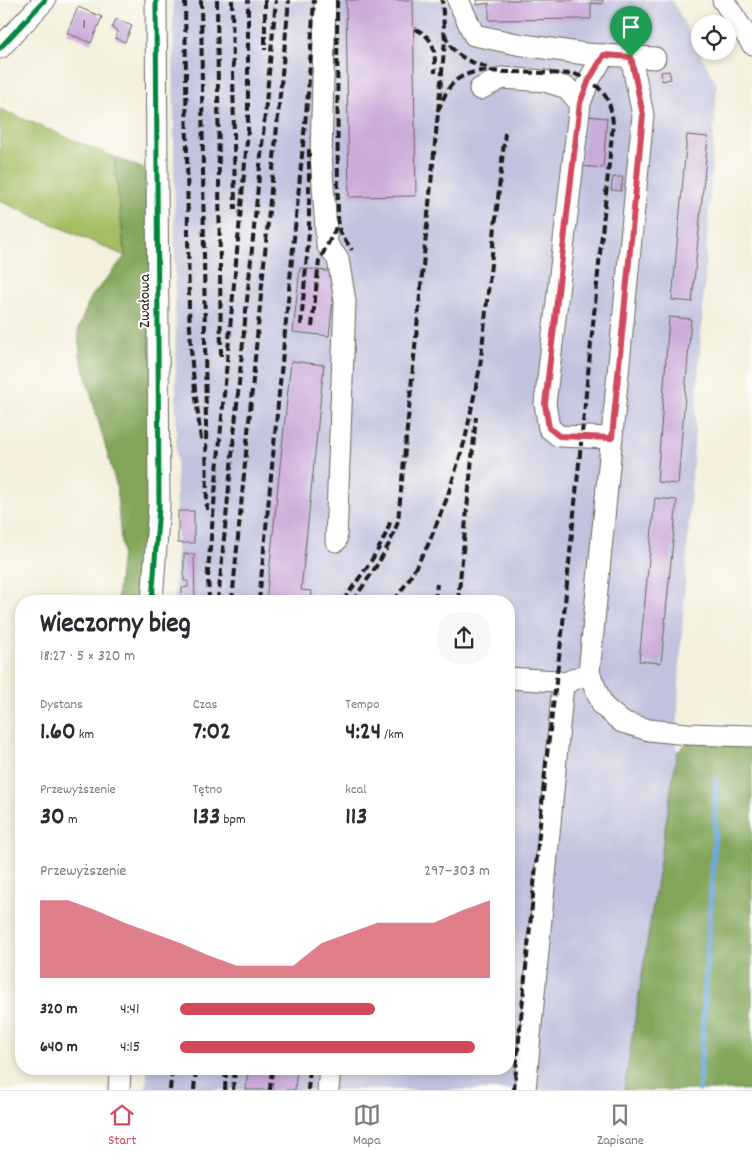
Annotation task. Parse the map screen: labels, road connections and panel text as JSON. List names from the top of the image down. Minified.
{"streets":{"street":["Zwałowa"]},"house_numbers":["1"],"page":{"heading":["Wieczorny bieg","18:27 · 5 × 320 m"],"stats":[["Dystans","1.60 km"],["Czas","7:02"],["Tempo","4:24 /km"],["Przewyższenie","30 m"],["Tętno","133 bpm"],["kcal","113"]],"chart":["Przewyższenie","297–303 m"],"list":[{"name":"320 m","note":"4:41"},{"name":"640 m","note":"4:15"}],"tabs":["Start","Mapa","Zapisane"]}}
